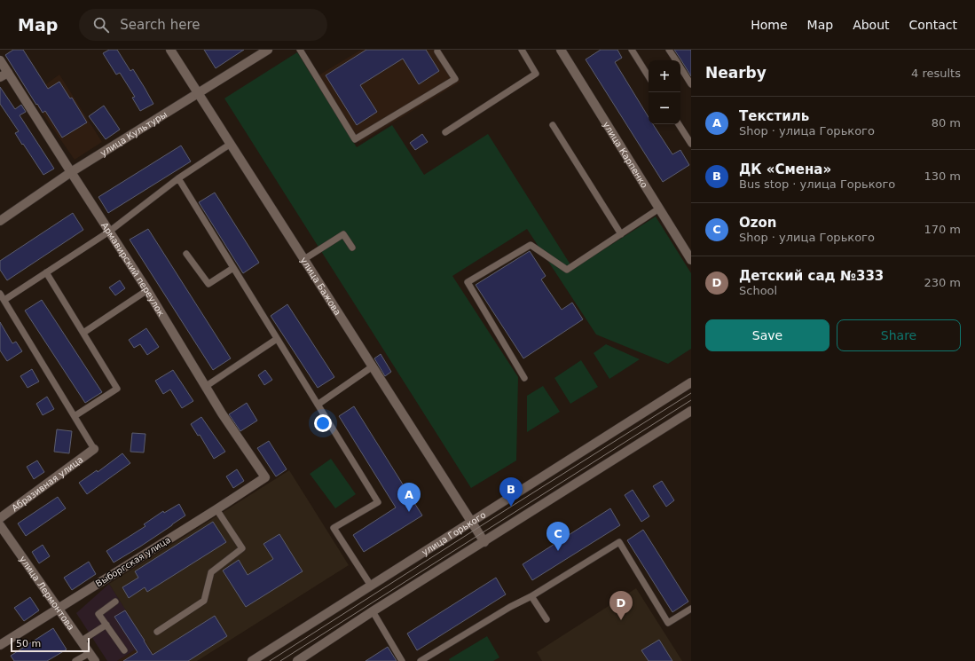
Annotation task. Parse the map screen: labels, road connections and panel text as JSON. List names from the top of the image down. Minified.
{"streets":{"street":["улица Культуры","улица Карпенко","Армавирский переулок","улица Бажова","Абразивная улица","улица Горького","Выборгская улица","улица Лермонтова"]},"crossings":[["улица Культуры","Армавирский переулок"],["улица Культуры","улица Бажова"],["Армавирский переулок","Выборгская улица"],["улица Бажова","улица Горького"],["Выборгская улица","улица Лермонтова"]],"scale_bar":"50 m","page":{"header":"Map","search":"Search here","nav":["Home","Map","About","Contact"],"heading":["Nearby","4 results"],"map_buttons":["+","−"],"list":[{"mark":"A","name":"Текстиль","note":"Shop · улица Горького","value":"80 m"},{"mark":"B","name":"ДК «Смена»","note":"Bus stop · улица Горького","value":"130 m"},{"mark":"C","name":"Ozon","note":"Shop · улица Горького","value":"170 m"},{"mark":"D","name":"Детский сад №333","note":"School","value":"230 m"}],"buttons":["Save","Share"],"pins":["B","A","C","D"],"scale":"50 m"}}
